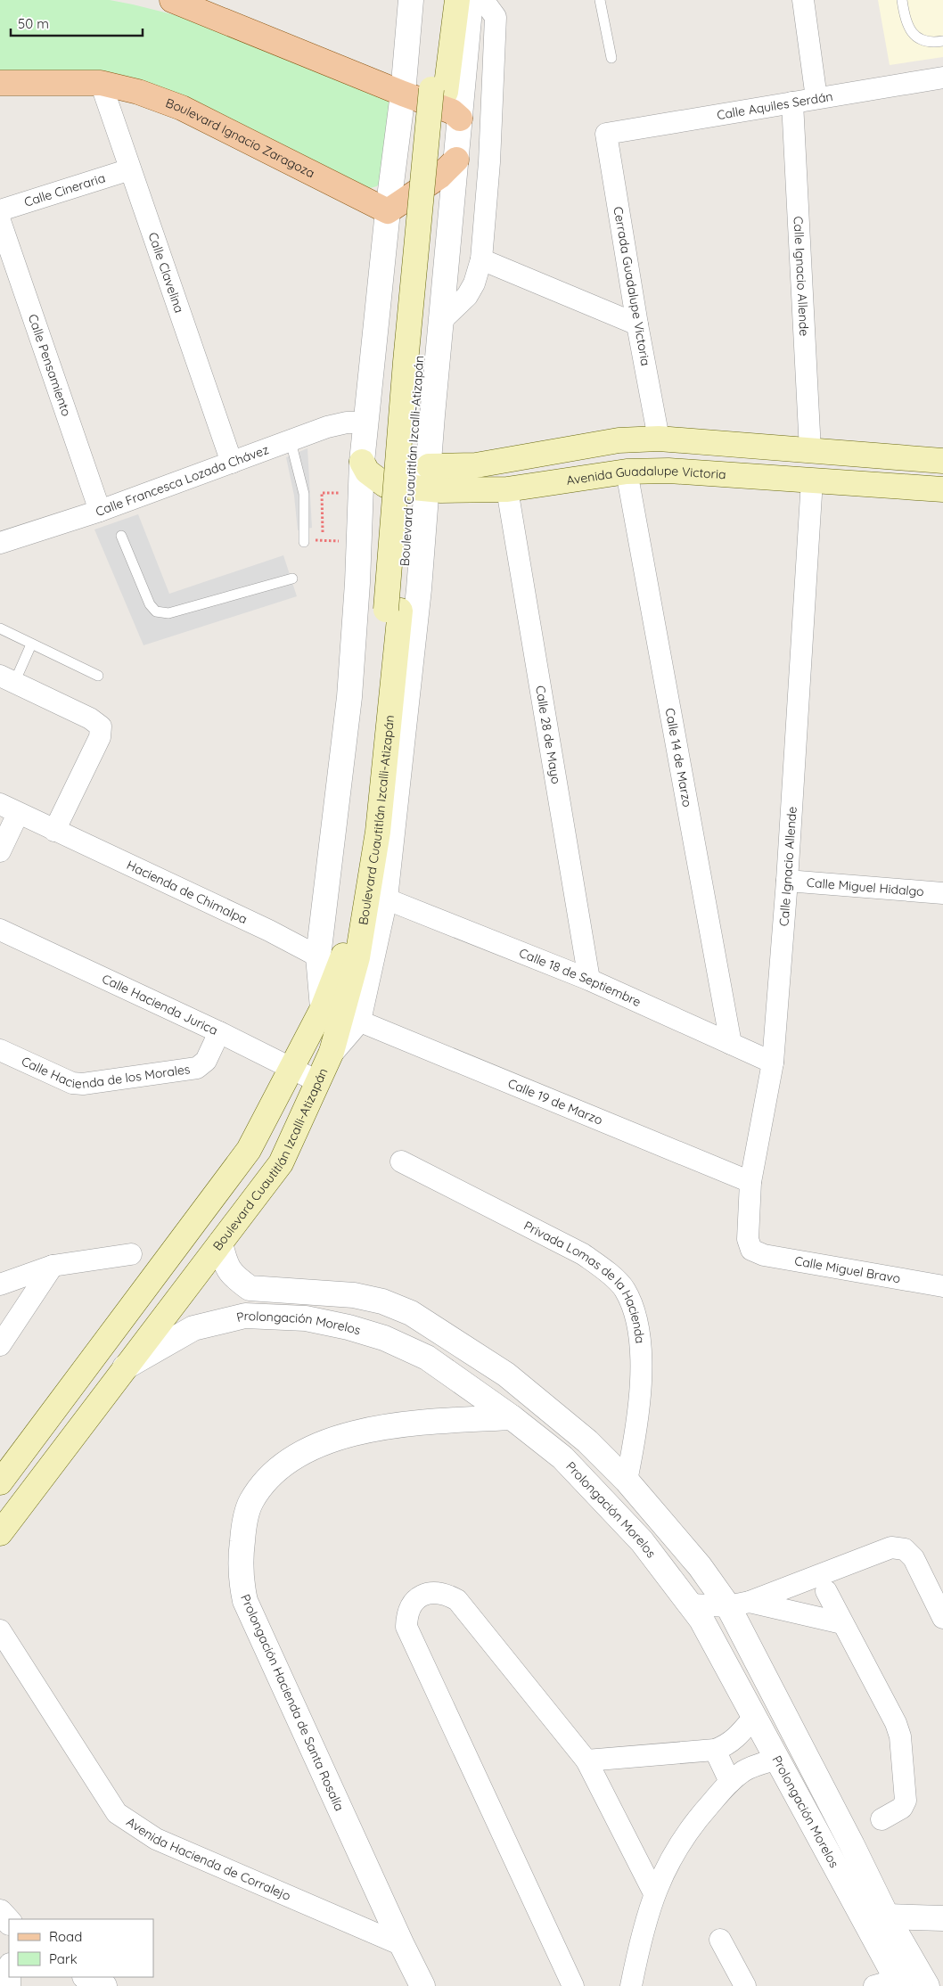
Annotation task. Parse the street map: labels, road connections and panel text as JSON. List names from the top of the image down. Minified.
{"streets":{"main road":["Boulevard Ignacio Zaragoza","Boulevard Cuautitlán Izcalli-Atizapán","Avenida Guadalupe Victoria"],"street":["Calle Aquiles Serdán","Calle Cineraria","Calle Clavelina","Calle Ignacio Allende","Cerrada Guadalupe Victoria","Calle Pensamiento","Calle Francesca Lozada Chávez","Calle 28 de Mayo","Calle 14 de Marzo","Calle Miguel Hidalgo","Hacienda de Chimalpa","Calle 18 de Septiembre","Calle Hacienda Jurica","Calle Hacienda de los Morales","Calle 19 de Marzo","Calle Miguel Bravo","Privada Lomas de la Hacienda","Prolongación Morelos","Prolongación Hacienda de Santa Rosalía","Avenida Hacienda de Corralejo"]},"crossings":[["Calle Aquiles Serdán","Calle Ignacio Allende"],["Calle Aquiles Serdán","Cerrada Guadalupe Victoria"],["Boulevard Ignacio Zaragoza","Calle Clavelina"],["Calle Cineraria","Calle Clavelina"],["Calle Clavelina","Calle Francesca Lozada Chávez"],["Calle Ignacio Allende","Avenida Guadalupe Victoria"],["Calle Ignacio Allende","Calle Miguel Hidalgo"],["Calle Ignacio Allende","Calle 18 de Septiembre"],["Calle Ignacio Allende","Calle 19 de Marzo"],["Calle Ignacio Allende","Calle Miguel Bravo"],["Cerrada Guadalupe Victoria","Avenida Guadalupe Victoria"],["Calle Pensamiento","Calle Francesca Lozada Chávez"],["Boulevard Cuautitlán Izcalli-Atizapán","Calle Hacienda Jurica"],["Boulevard Cuautitlán Izcalli-Atizapán","Prolongación Morelos"],["Avenida Guadalupe Victoria","Calle 28 de Mayo"],["Avenida Guadalupe Victoria","Calle 14 de Marzo"],["Calle 28 de Mayo","Calle 18 de Septiembre"],["Calle 14 de Marzo","Calle 18 de Septiembre"],["Calle Hacienda Jurica","Calle Hacienda de los Morales"],["Privada Lomas de la Hacienda","Prolongación Morelos"],["Prolongación Morelos","Prolongación Hacienda de Santa Rosalía"],["Prolongación Hacienda de Santa Rosalía","Avenida Hacienda de Corralejo"]],"legend":["Road","Park"],"scale_bar":"50 m"}
